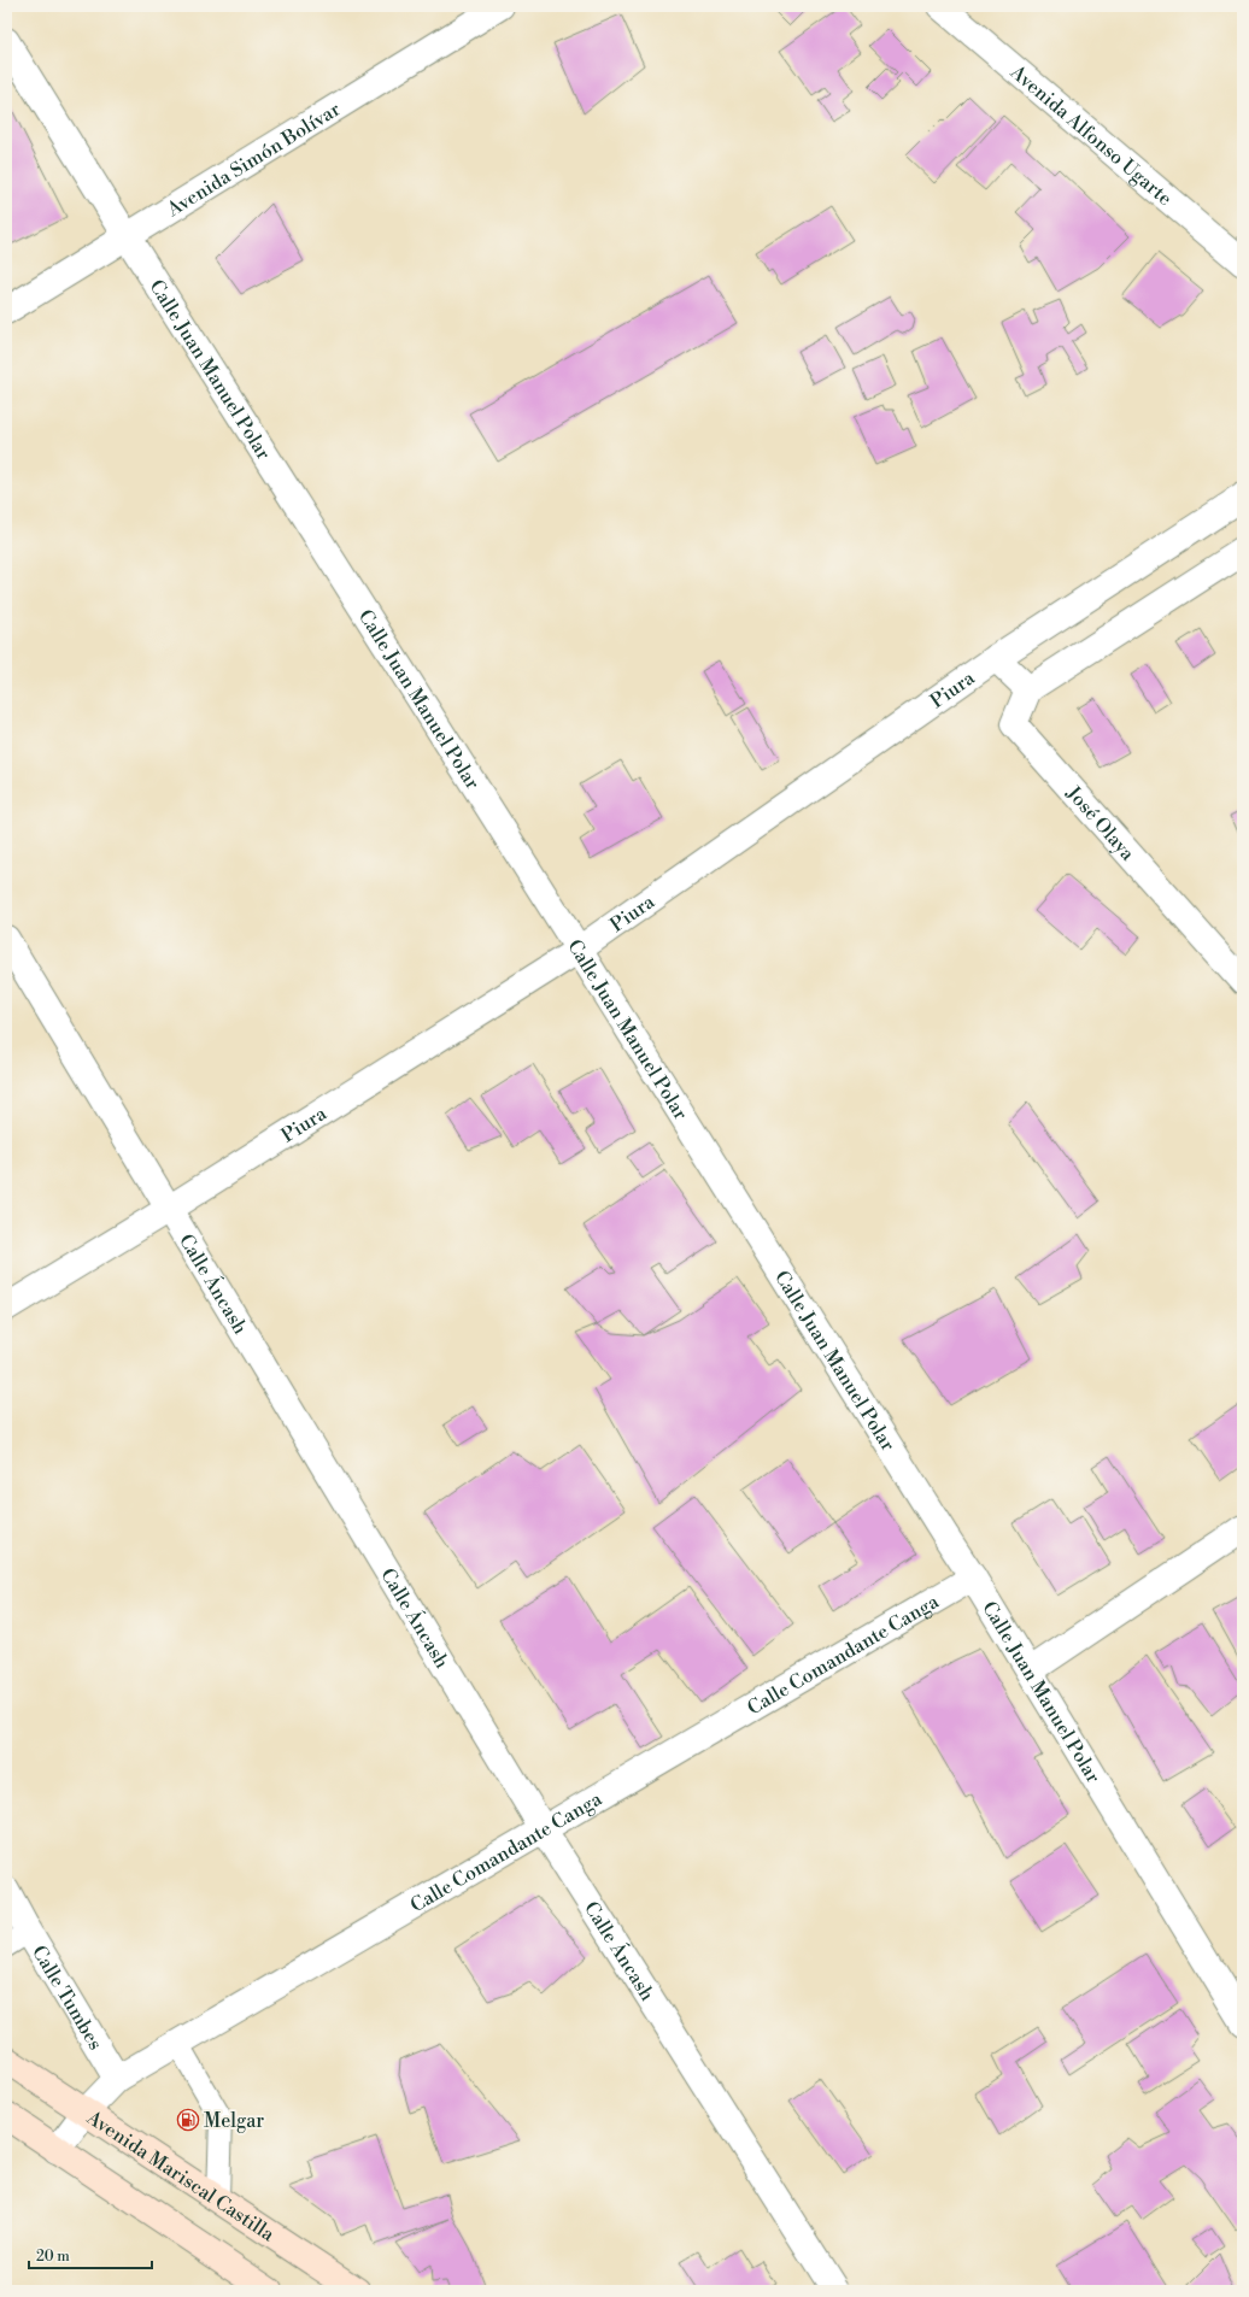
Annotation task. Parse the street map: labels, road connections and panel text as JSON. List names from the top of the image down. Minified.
{"streets":{"main road":["Avenida Mariscal Castilla"],"street":["Avenida Alfonso Ugarte","Avenida Simón Bolívar","Calle Juan Manuel Polar","Piura","José Olaya","Calle Áncash","Calle Comandante Canga","Calle Tumbes"]},"crossings":[["Avenida Simón Bolívar","Calle Juan Manuel Polar"],["Calle Juan Manuel Polar","Piura"],["Calle Juan Manuel Polar","Calle Comandante Canga"],["Piura","Calle Áncash"],["Calle Áncash","Calle Comandante Canga"],["Calle Comandante Canga","Calle Tumbes"],["Calle Comandante Canga","Avenida Mariscal Castilla"]],"places":{"fuel station":["Melgar"]},"scale_bar":"20 m"}
